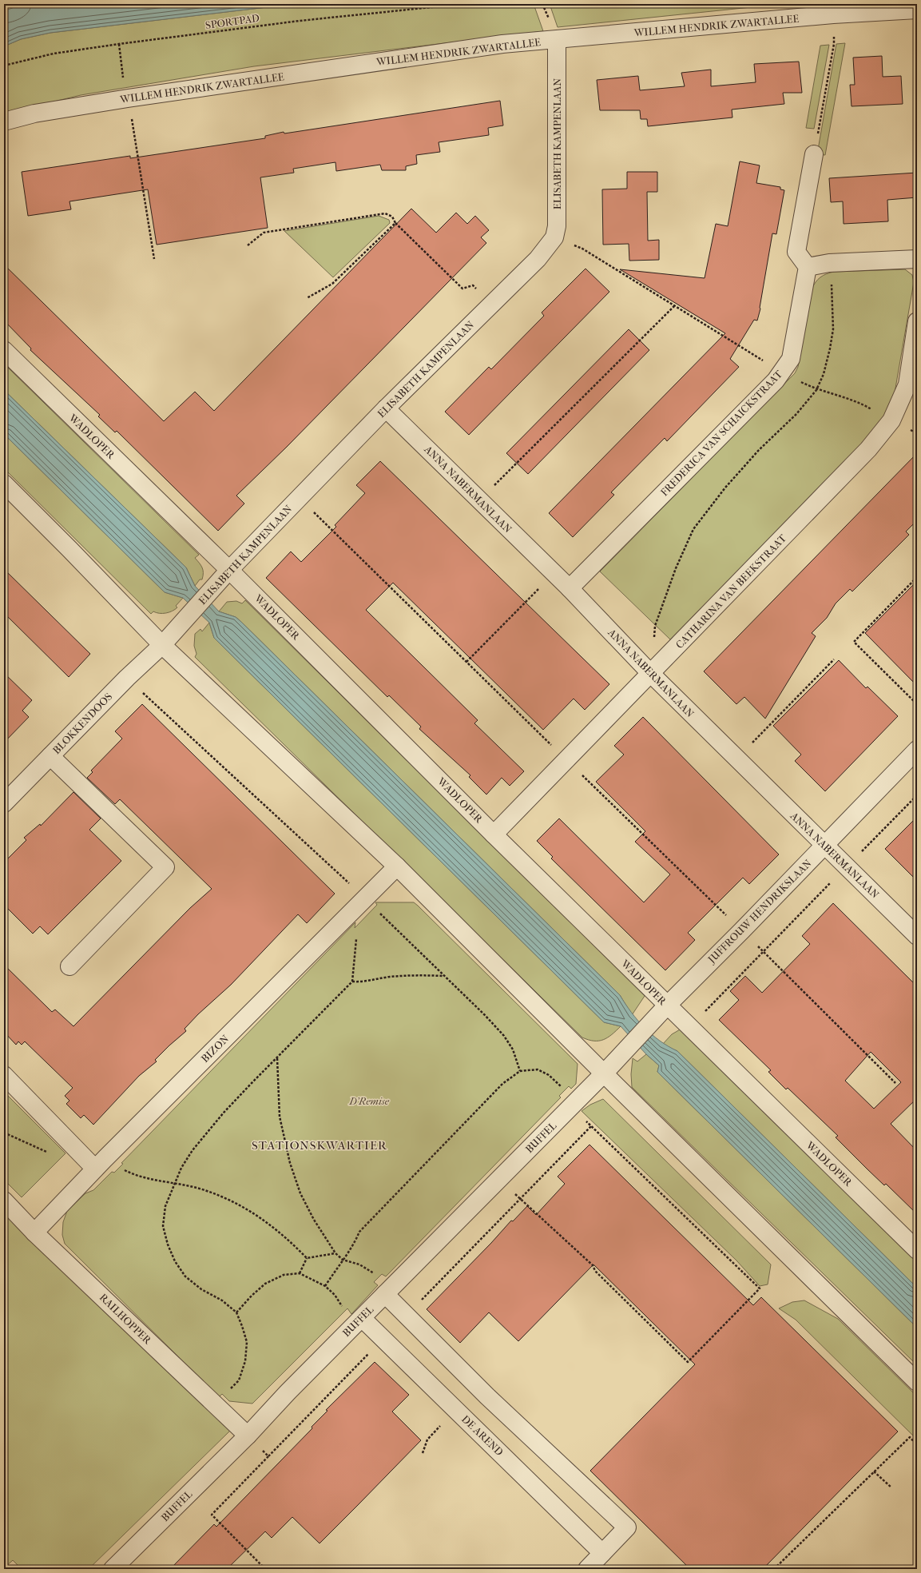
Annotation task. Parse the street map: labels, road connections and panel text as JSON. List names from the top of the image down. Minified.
{"streets":{"street":["WILLEM HENDRIK ZWARTALLEE","ELISABETH KAMPENLAAN","FREDERICA VAN SCHAICKSTRAAT","WADLOPER","ANNA NABERMANLAAN","CATHARINA VAN BEEKSTRAAT","BLOKKENDOOS","JUFFROUW HENDRIKSLAAN","BIZON","BUFFEL","RAILHOPPER","DE AREND"],"path":["SPORTPAD"]},"crossings":[["WILLEM HENDRIK ZWARTALLEE","ELISABETH KAMPENLAAN"],["ELISABETH KAMPENLAAN","WADLOPER"],["ELISABETH KAMPENLAAN","ANNA NABERMANLAAN"],["ELISABETH KAMPENLAAN","BLOKKENDOOS"],["FREDERICA VAN SCHAICKSTRAAT","ANNA NABERMANLAAN"],["WADLOPER","CATHARINA VAN BEEKSTRAAT"],["WADLOPER","JUFFROUW HENDRIKSLAAN"],["ANNA NABERMANLAAN","CATHARINA VAN BEEKSTRAAT"],["ANNA NABERMANLAAN","JUFFROUW HENDRIKSLAAN"],["JUFFROUW HENDRIKSLAAN","BUFFEL"],["BIZON","RAILHOPPER"],["BUFFEL","RAILHOPPER"],["BUFFEL","DE AREND"]],"districts":["STATIONSKWARTIER"],"parks":["D'Remise"]}
